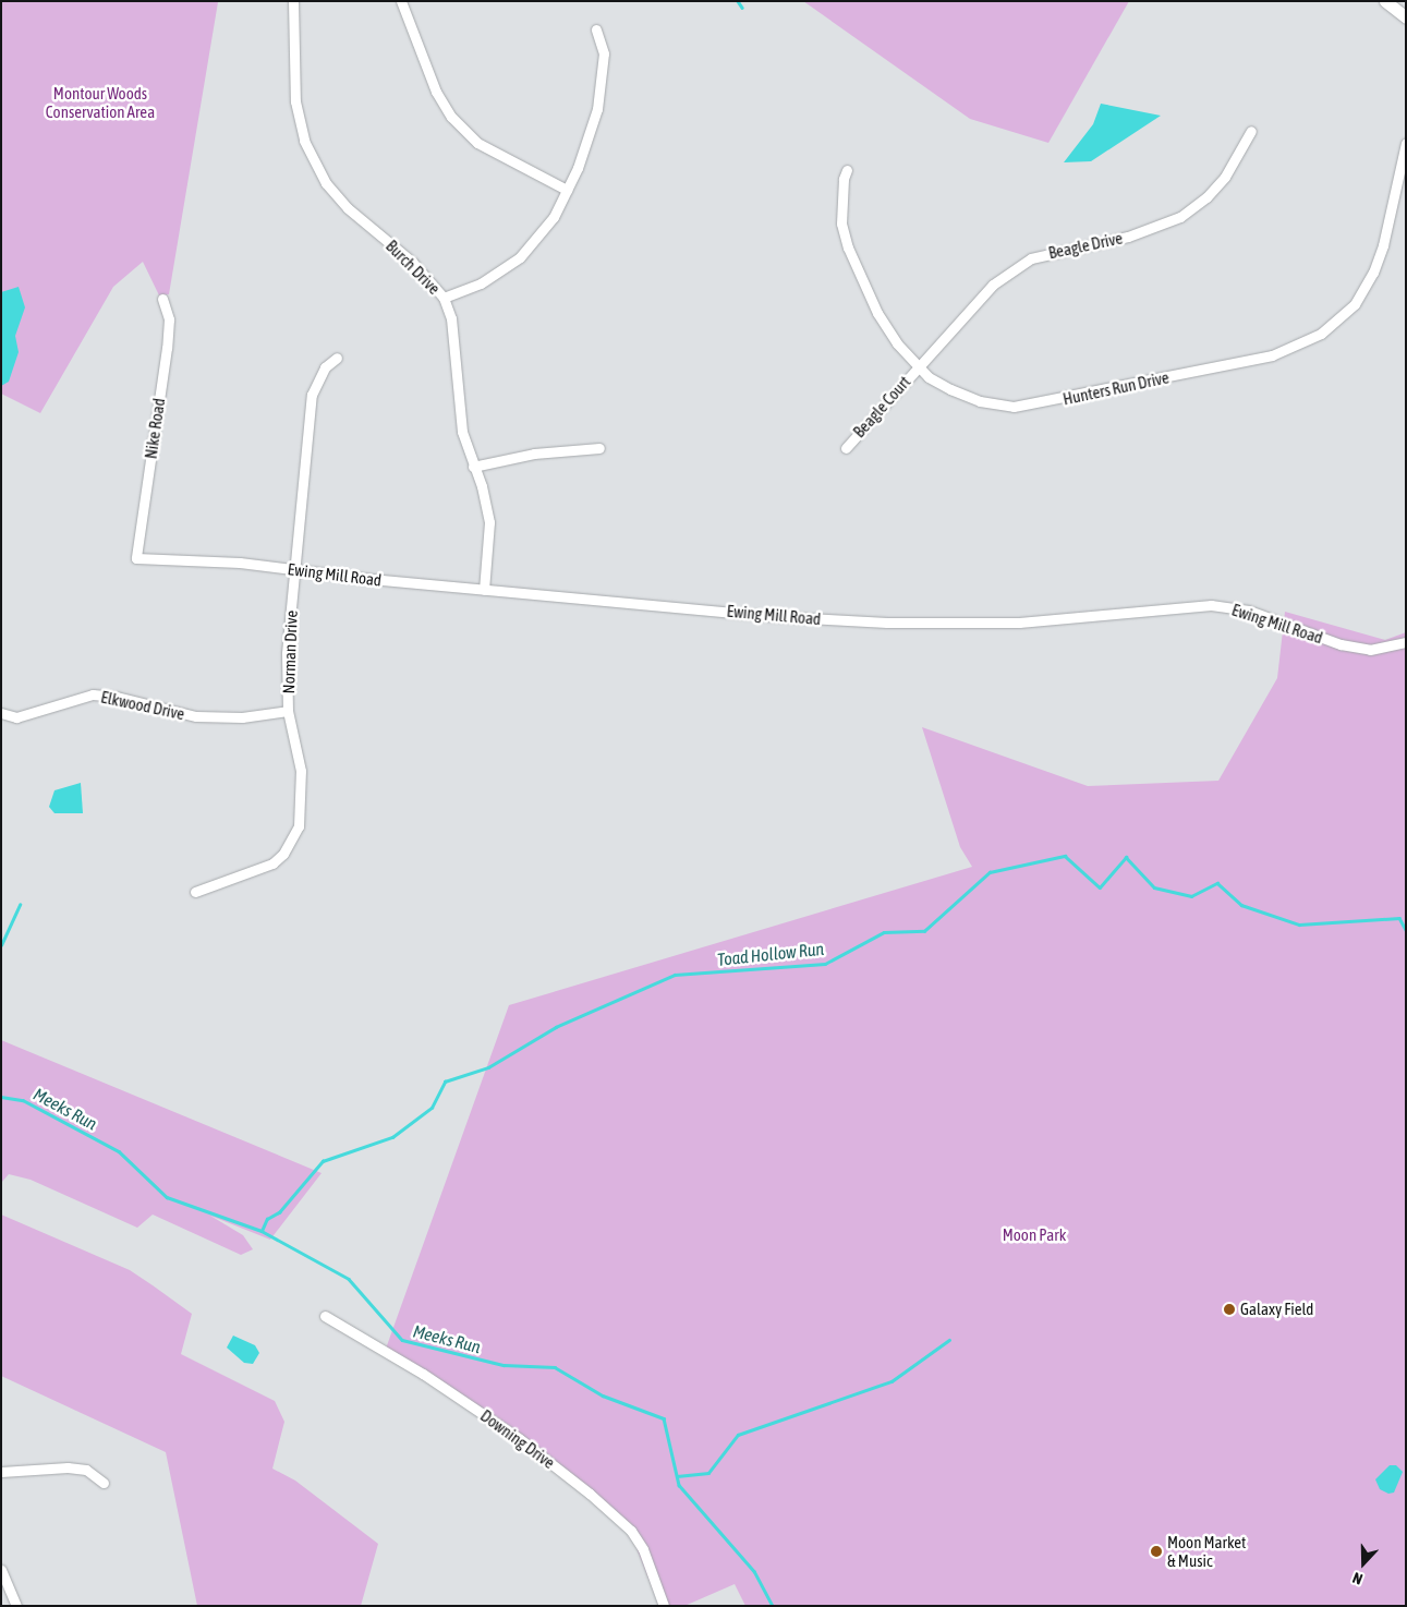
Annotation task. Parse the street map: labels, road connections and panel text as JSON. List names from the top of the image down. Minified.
{"streets":{"street":["Beagle Drive","Burch Drive","Hunters Run Drive","Beagle Court","Nike Road","Ewing Mill Road","Norman Drive","Elkwood Drive","Downing Drive"]},"crossings":[["Beagle Drive","Hunters Run Drive"],["Beagle Drive","Beagle Court"],["Burch Drive","Ewing Mill Road"],["Hunters Run Drive","Beagle Court"],["Nike Road","Ewing Mill Road"],["Ewing Mill Road","Norman Drive"],["Norman Drive","Elkwood Drive"]],"water":["Toad Hollow Run","Meeks Run"],"parks":["Montour Woods Conservation Area","Moon Park"],"places":["Galaxy Field","Moon Market & Music"],"north":"bottom"}
